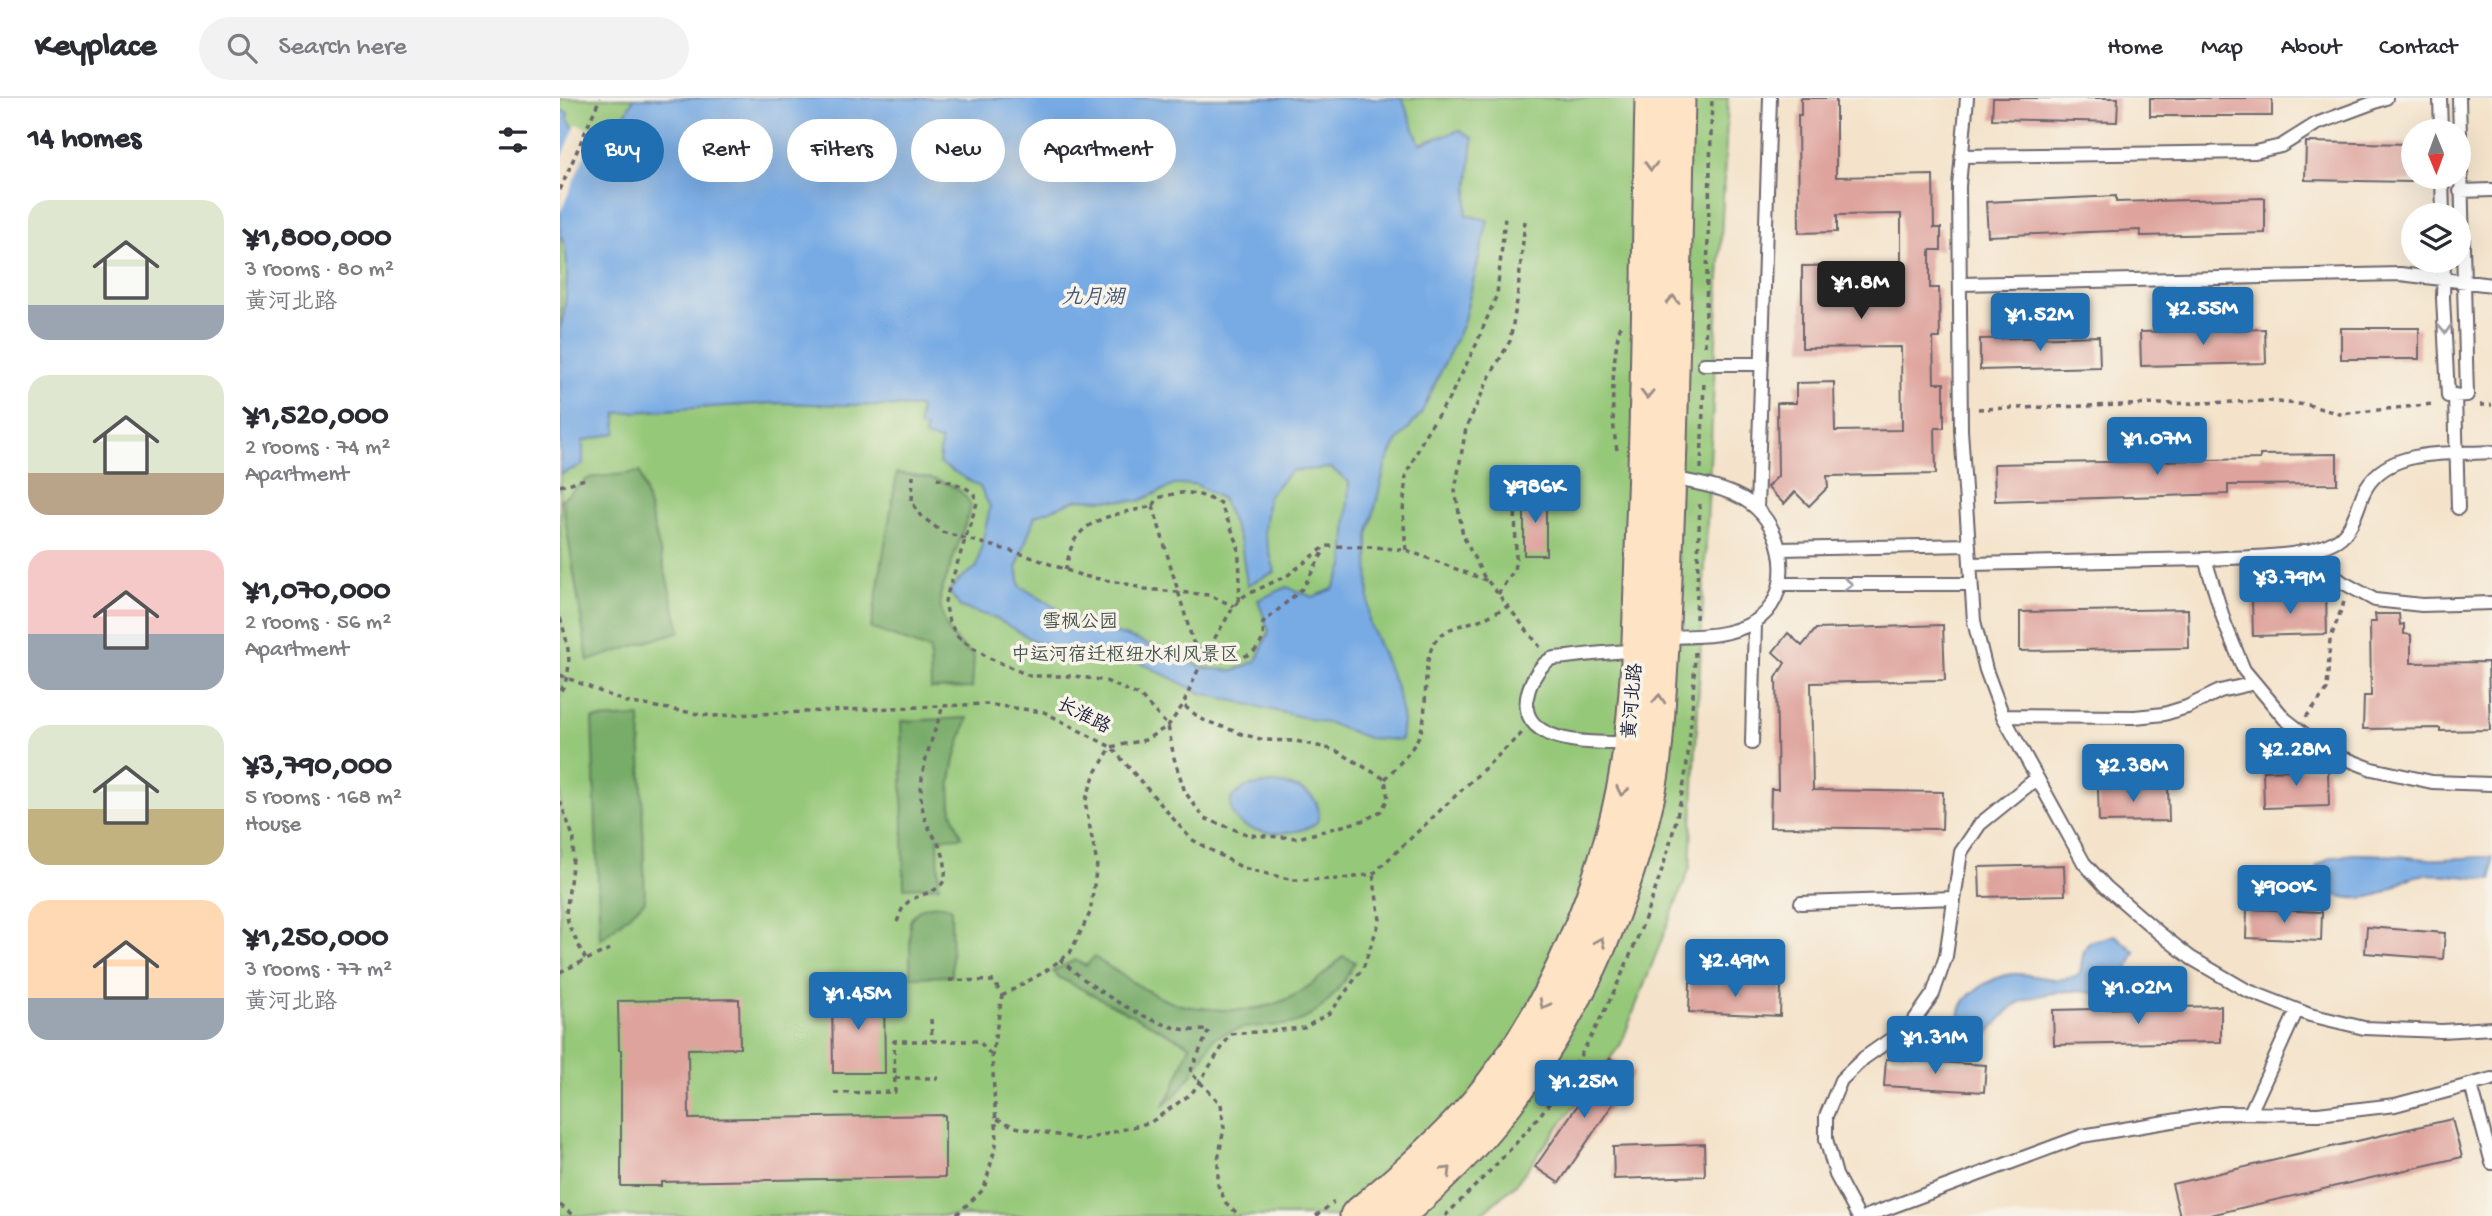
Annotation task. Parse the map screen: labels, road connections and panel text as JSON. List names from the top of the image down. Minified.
{"streets":{"main road":["黄河北路"],"path":["长淮路"]},"water":["九月湖"],"parks":["雪枫公园","中运河宿迁枢纽水利风景区"],"north":"bottom","page":{"header":"Keyplace","search":"Search here","nav":["Home","Map","About","Contact"],"heading":"14 homes","chip":["Buy","Rent","Filters","New","Apartment"],"list":[{"name":"¥1,800,000","note":"3 rooms · 80 m² · 黄河北路"},{"name":"¥1,520,000","note":"2 rooms · 74 m² · Apartment"},{"name":"¥1,070,000","note":"2 rooms · 56 m² · Apartment"},{"name":"¥3,790,000","note":"5 rooms · 168 m² · House"},{"name":"¥1,250,000","note":"3 rooms · 77 m² · 黄河北路"}],"price":["¥1.8M","¥2.55M","¥1.52M","¥1.07M","¥986K","¥3.79M","¥2.28M","¥2.38M","¥900K","¥2.49M","¥1.02M","¥1.45M","¥1.31M","¥1.25M"]}}
